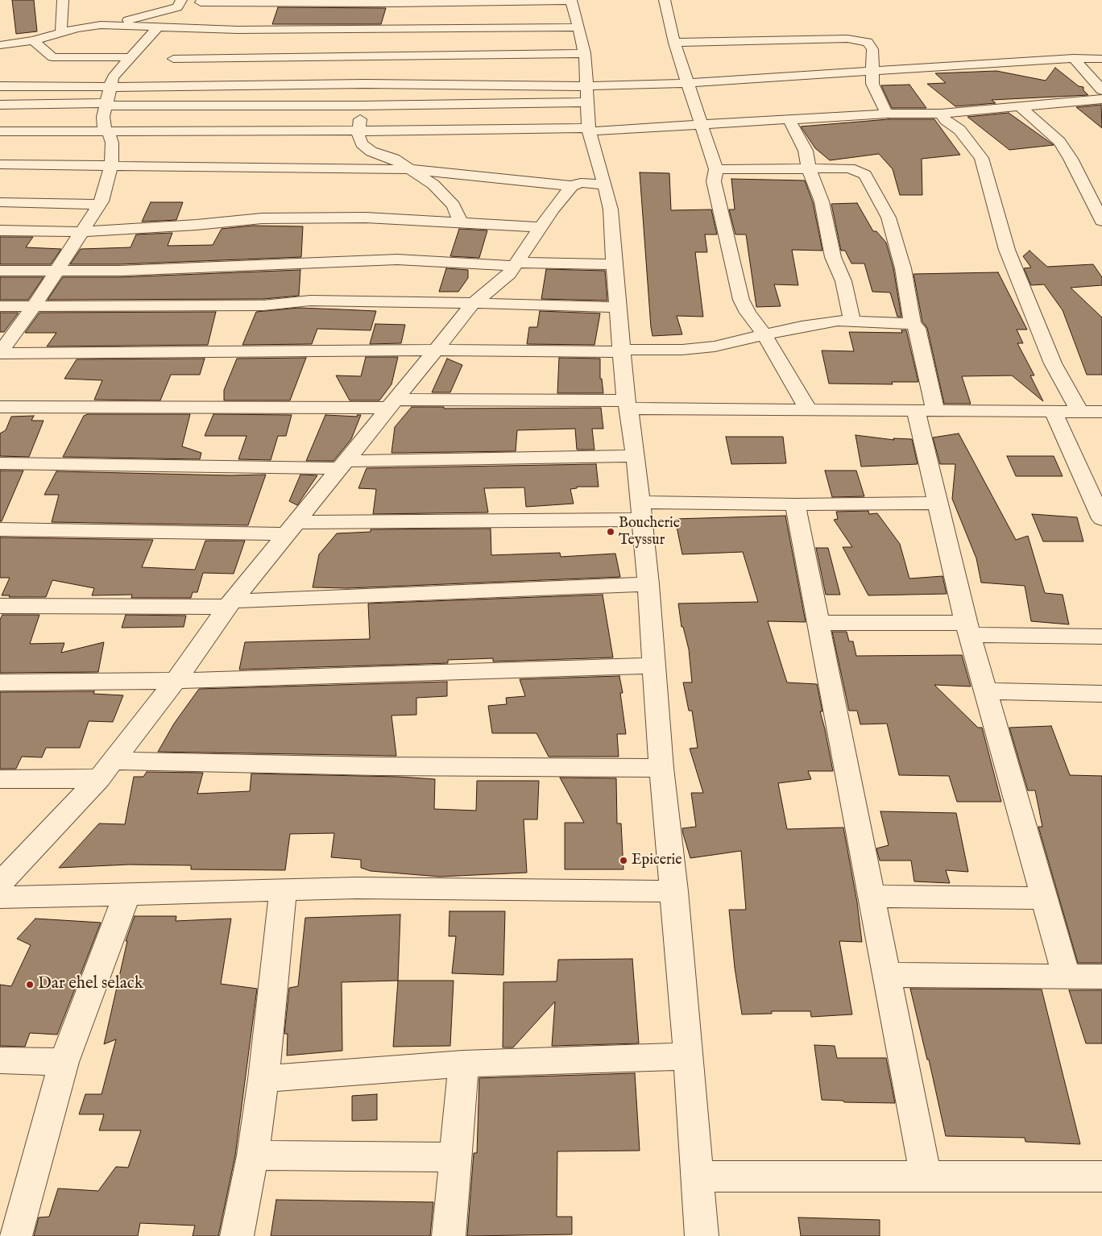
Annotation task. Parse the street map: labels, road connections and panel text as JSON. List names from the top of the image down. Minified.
{"places":["Boucherie Teyssur","Epicerie","Dar ehel selack"]}
